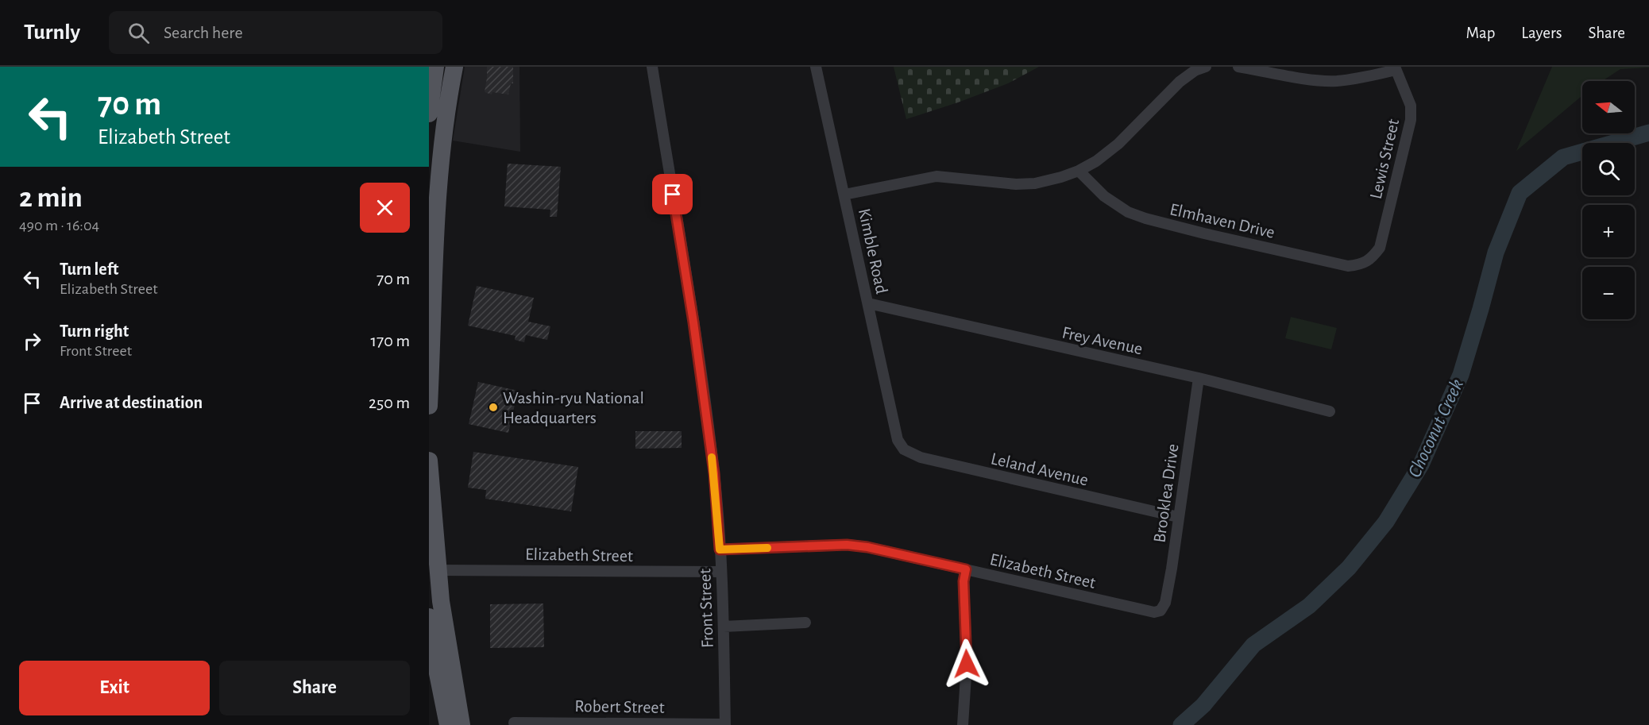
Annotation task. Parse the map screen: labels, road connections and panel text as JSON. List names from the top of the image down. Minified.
{"streets":{"street":["Lewis Street","Elmhaven Drive","Kimble Road","Frey Avenue","Leland Avenue","Brooklea Drive","Elizabeth Street","Front Street","Robert Street"]},"crossings":[["Lewis Street","Elmhaven Drive"],["Kimble Road","Frey Avenue"],["Kimble Road","Leland Avenue"],["Frey Avenue","Brooklea Drive"],["Leland Avenue","Brooklea Drive"],["Brooklea Drive","Elizabeth Street"],["Elizabeth Street","Front Street"],["Front Street","Robert Street"]],"water":["Choconut Creek"],"places":["Washin-ryu National Headquarters"],"north":"left","page":{"header":"Turnly","search":"Search here","nav":["Map","Layers","Share"],"turn":["70 m","Elizabeth Street"],"map_buttons":["+","−"],"heading":["2 min","490 m · 16:04"],"list":[{"name":"Turn left","note":"Elizabeth Street","value":"70 m"},{"name":"Turn right","note":"Front Street","value":"170 m"},{"name":"Arrive at destination","value":"250 m"}],"buttons":["Exit","Share"]}}
